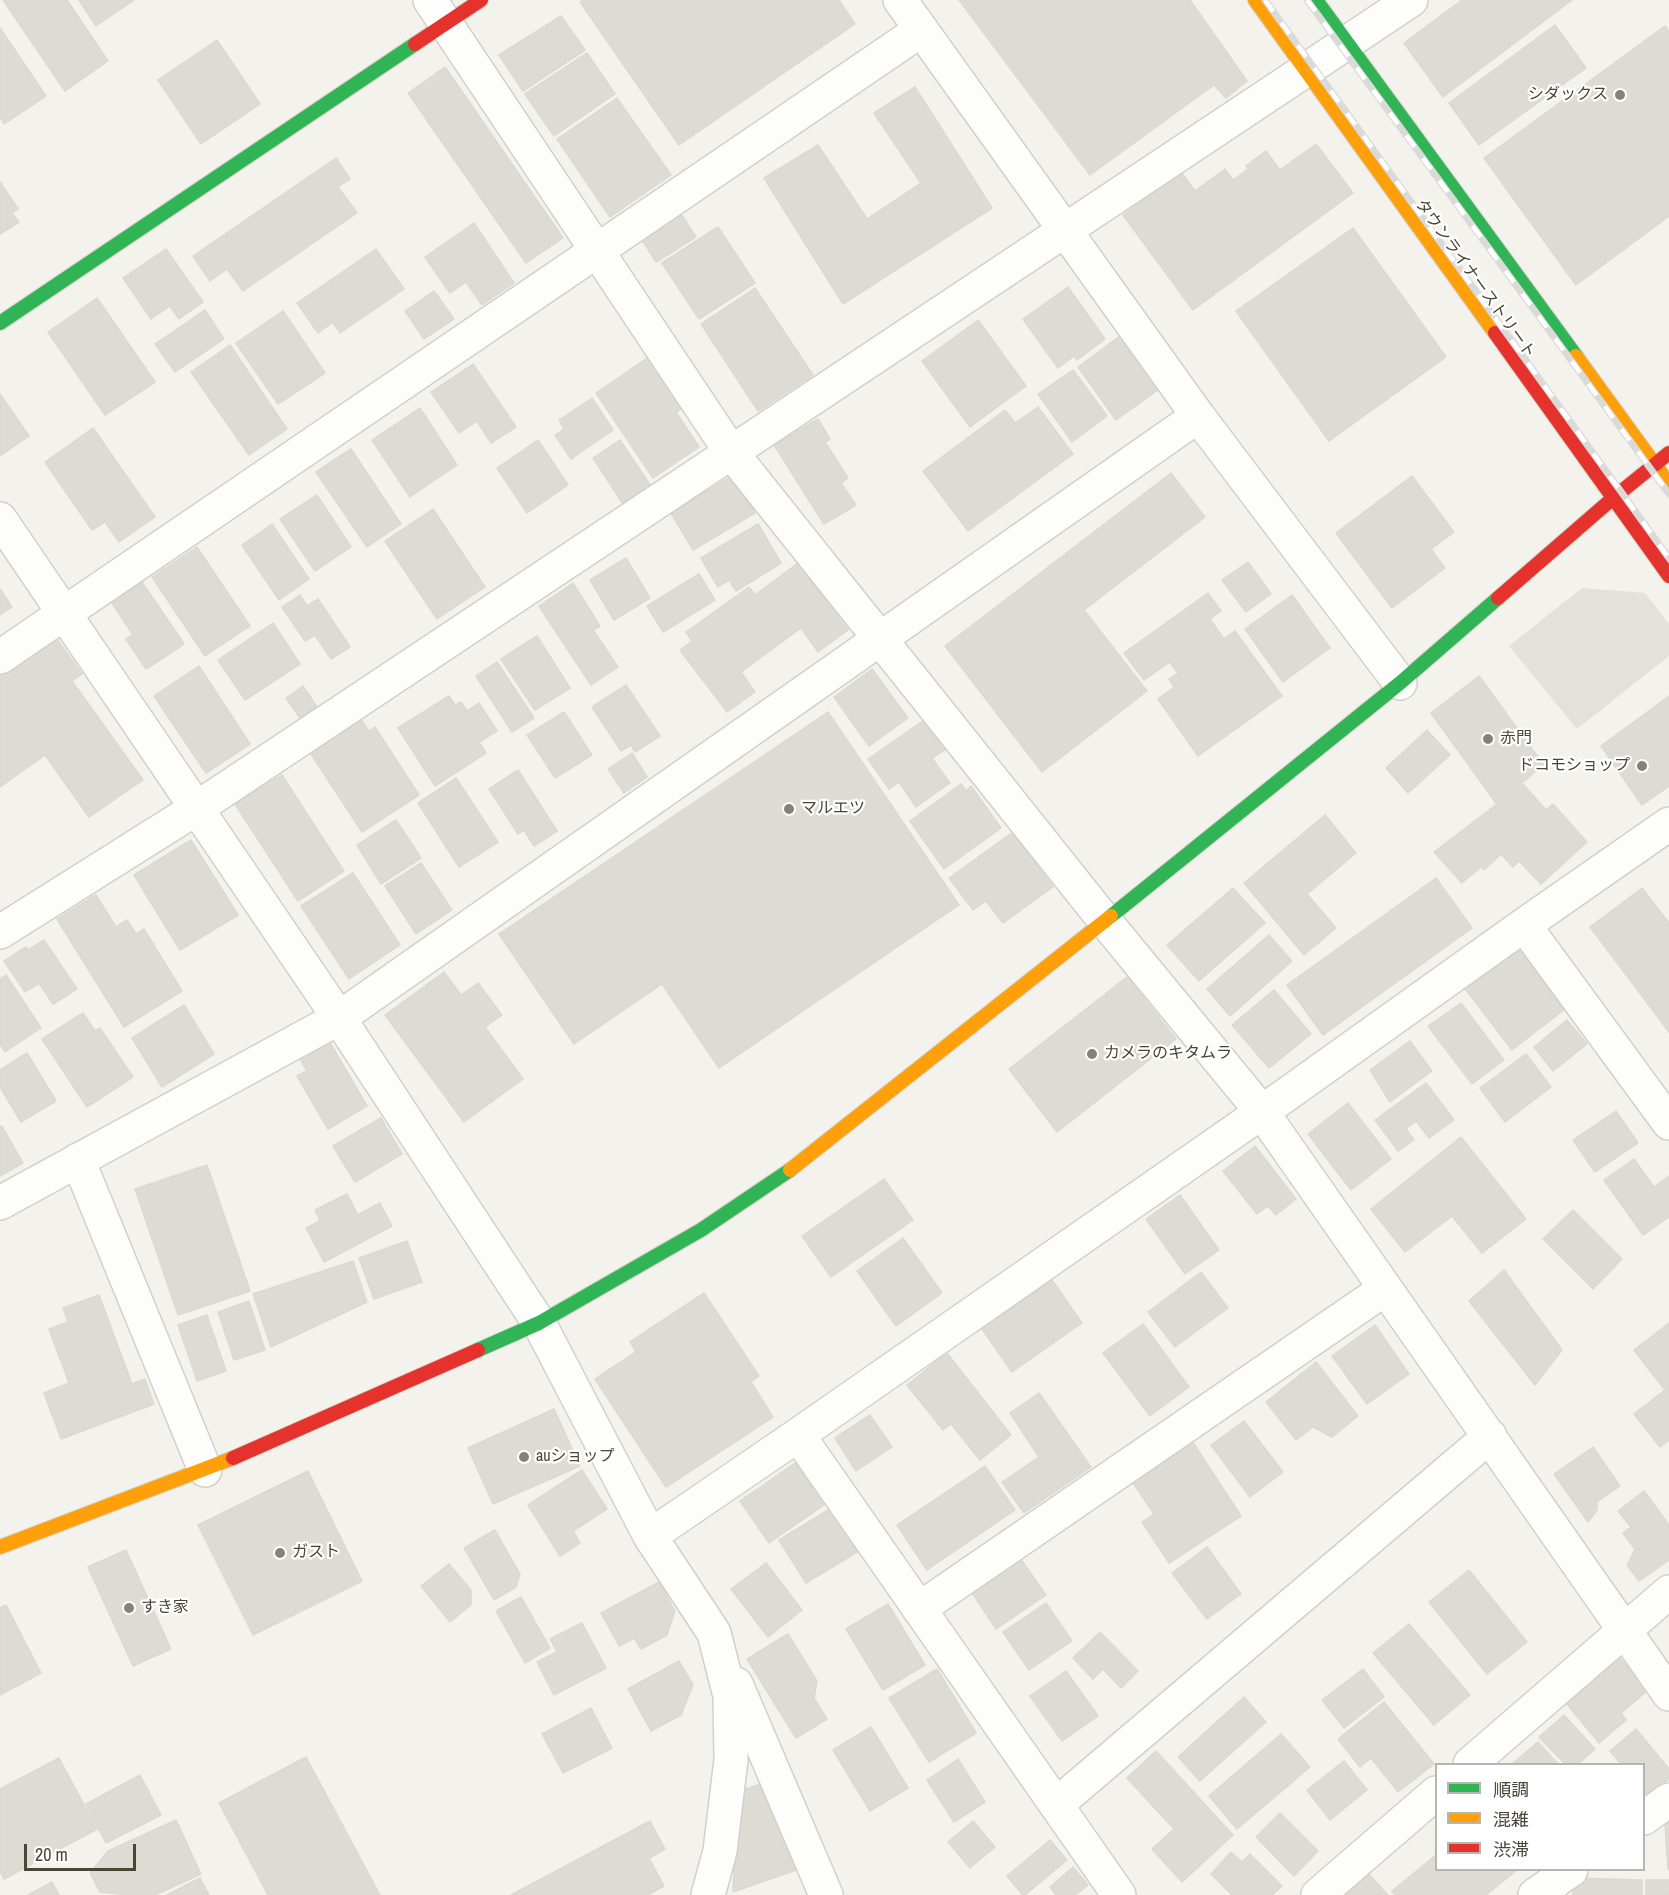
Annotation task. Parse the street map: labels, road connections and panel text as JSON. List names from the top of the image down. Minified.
{"streets":{"street":["タウンライナーストリート"]},"places":["シダックス","赤門","ドコモショップ","マルエツ","カメラのキタムラ","auショップ","ガスト","すき家"],"legend":["順調","混雑","渋滞"],"scale_bar":"20 m"}
